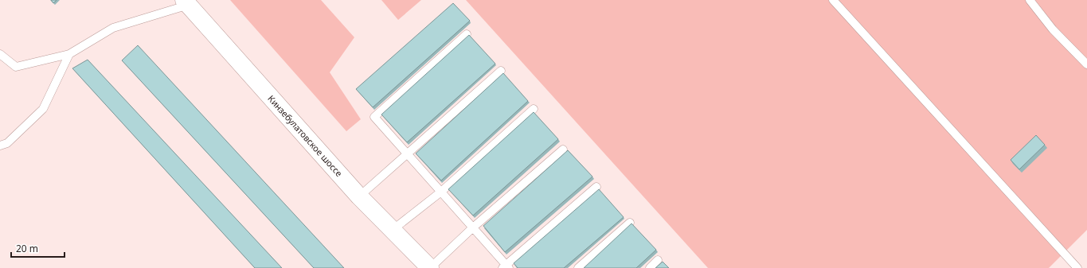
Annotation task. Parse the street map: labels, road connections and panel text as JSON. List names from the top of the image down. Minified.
{"streets":{"main road":["Кинзебулатовское шоссе"]},"scale_bar":"20 m"}
